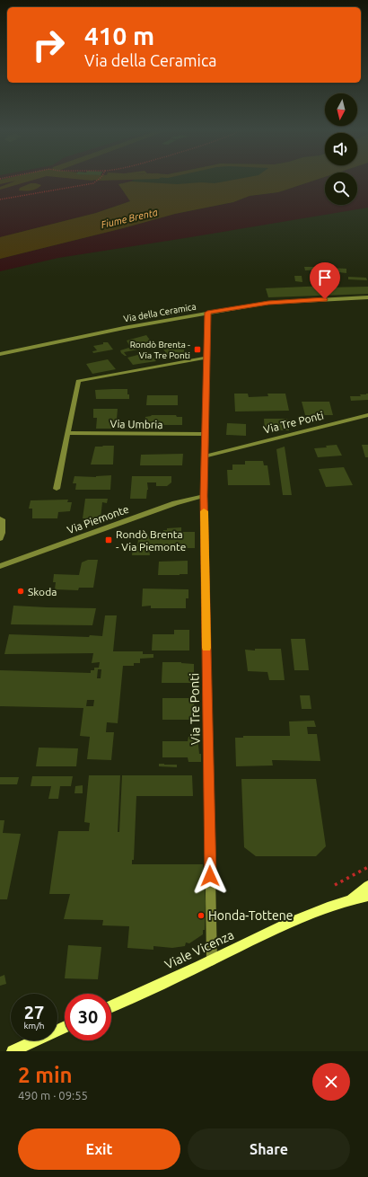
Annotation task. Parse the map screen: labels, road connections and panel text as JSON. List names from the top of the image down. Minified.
{"streets":{"main road":["Viale Vicenza"],"street":["Via della Ceramica","Via Tre Ponti","Via Umbria","Via Piemonte"]},"crossings":[["Via della Ceramica","Via Tre Ponti"],["Via Tre Ponti","Via Umbria"],["Via Tre Ponti","Via Piemonte"],["Via Tre Ponti","Viale Vicenza"]],"water":["Fiume Brenta"],"places":{"transit":["Rondò Brenta - Via Tre Ponti","Rondò Brenta - Via Piemonte"],"other":["Skoda","Honda-Tottene"]},"north":"bottom","page":{"turn":["410 m","Via della Ceramica"],"speed":"27 km/h","limit":"30","heading":["2 min","490 m · 09:55"],"buttons":["Exit","Share"]}}
